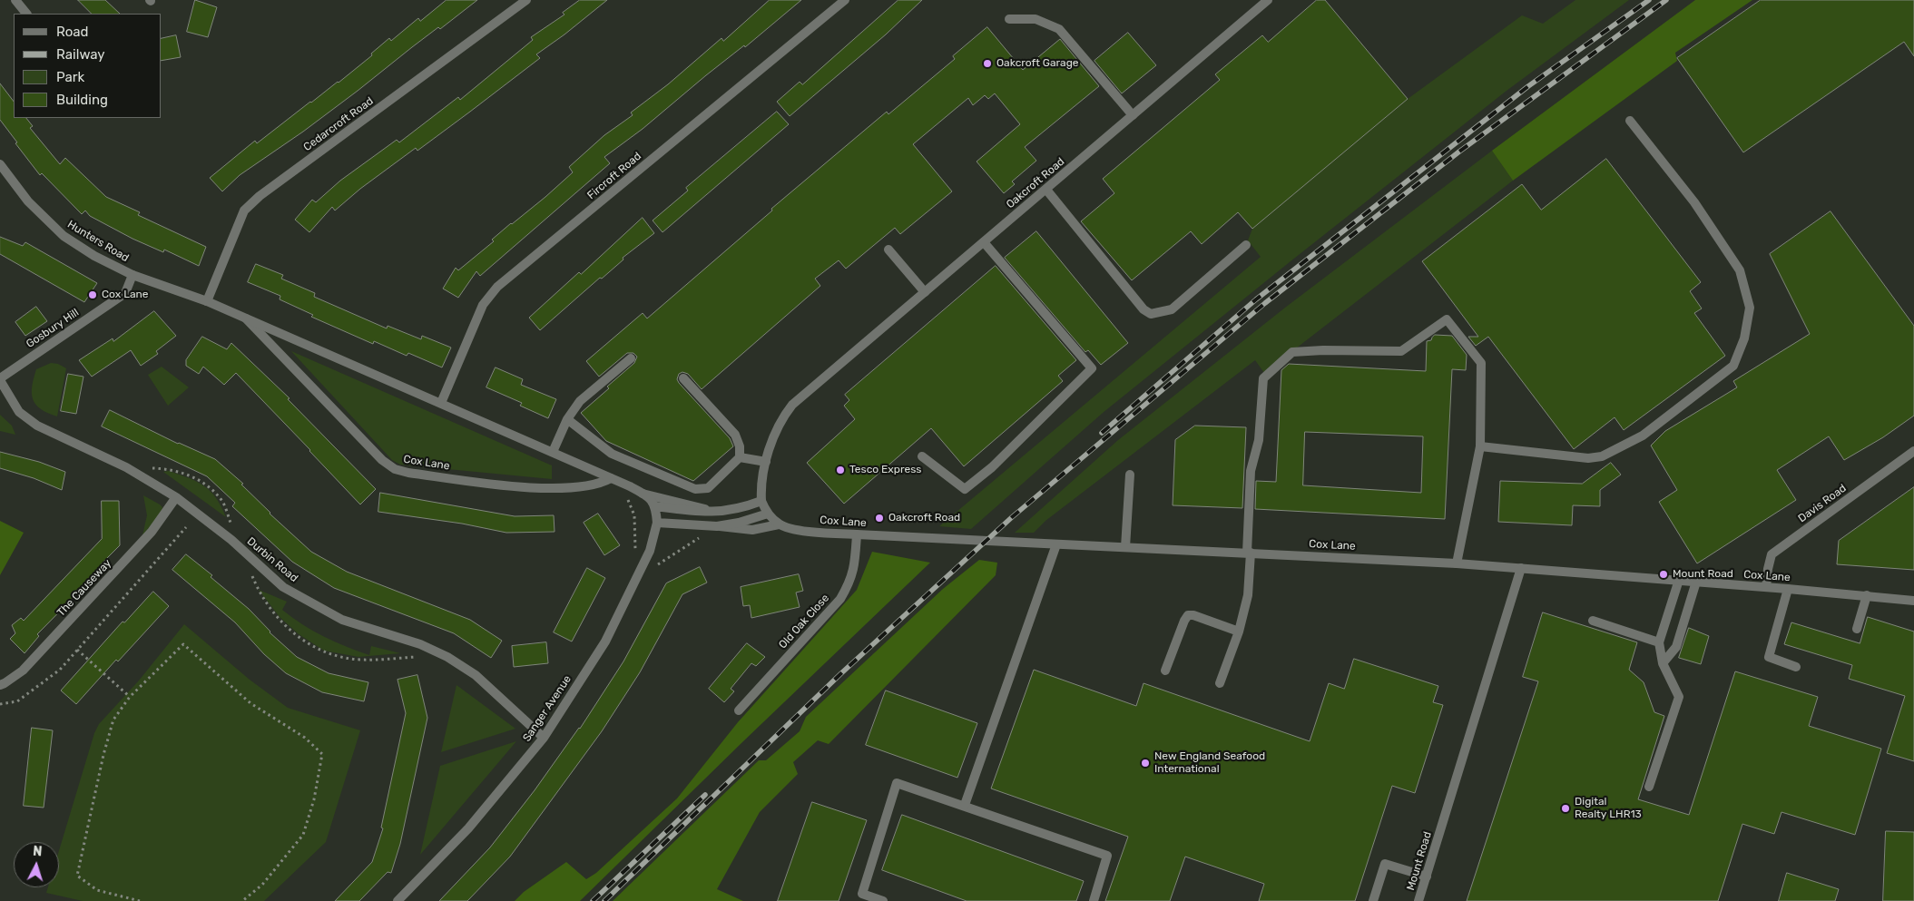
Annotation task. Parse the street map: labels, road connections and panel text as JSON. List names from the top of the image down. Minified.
{"streets":{"street":["Cedarcroft Road","Fircroft Road","Oakcroft Road","Hunters Road","Gosbury Hill","Cox Lane","Davis Road","Durbin Road","The Causeway","Old Oak Close","Sanger Avenue","Mount Road"]},"crossings":[["Cedarcroft Road","Cox Lane"],["Fircroft Road","Cox Lane"],["Oakcroft Road","Cox Lane"],["Hunters Road","Gosbury Hill"],["Hunters Road","Cox Lane"],["Gosbury Hill","Cox Lane"],["Gosbury Hill","Durbin Road"],["Cox Lane","Davis Road"],["Cox Lane","Old Oak Close"],["Cox Lane","Mount Road"],["Durbin Road","The Causeway"],["Durbin Road","Sanger Avenue"]],"places":["Oakcroft Garage","Cox Lane","Tesco Express","Oakcroft Road","Mount Road","New England Seafood International","Digital Realty LHR13"],"legend":["Road","Railway","Park","Building"],"north":"top"}
